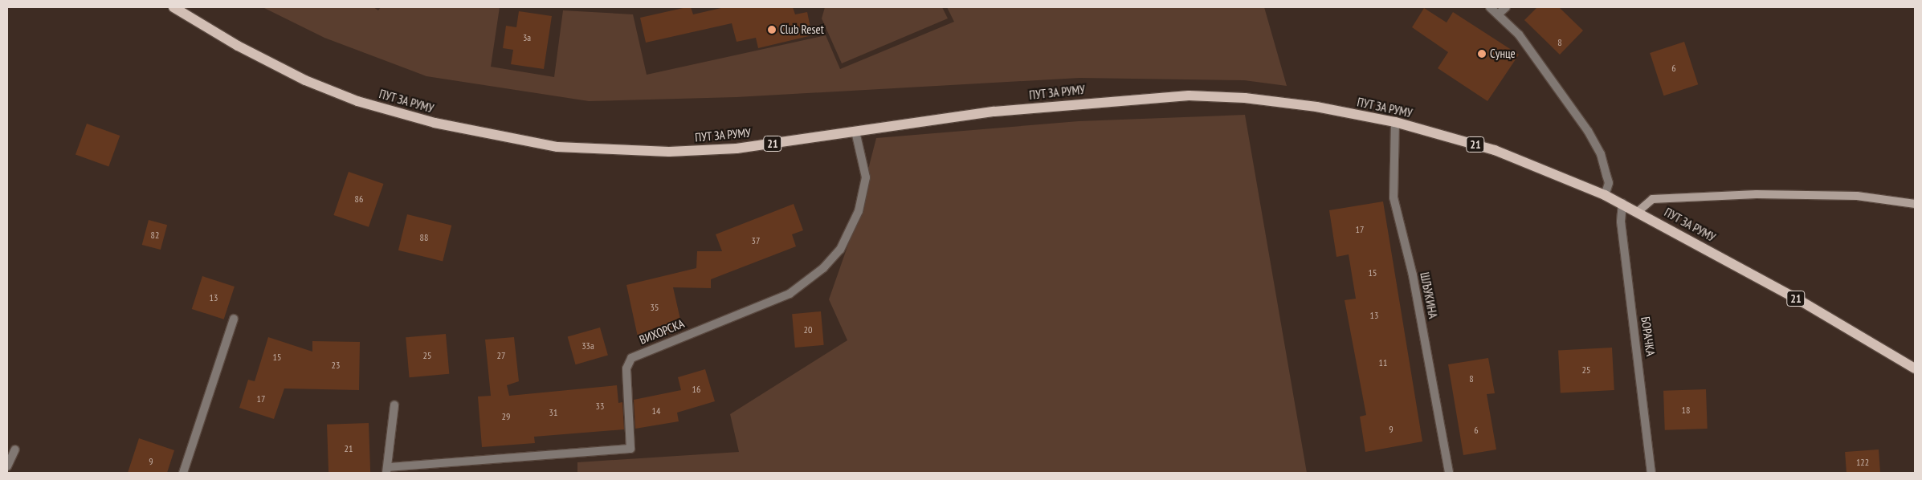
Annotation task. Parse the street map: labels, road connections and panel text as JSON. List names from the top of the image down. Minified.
{"streets":{"main road":["ПУТ ЗА РУМУ","21"],"street":["ШЉУКИНА","ВИХОРСКА","БОРАЧКА"]},"crossings":[["ПУТ ЗА РУМУ","ШЉУКИНА"],["ПУТ ЗА РУМУ","ВИХОРСКА"],["ПУТ ЗА РУМУ","БОРАЧКА"]],"places":["Club Reset","Сунце"],"house_numbers":["3a","8","6","86","17","82","88","37","15","13","35","13","20","33a","25","27","15","11","23","25","8","16","17","33","18","14","31","29","9","6","21","9","122"]}
